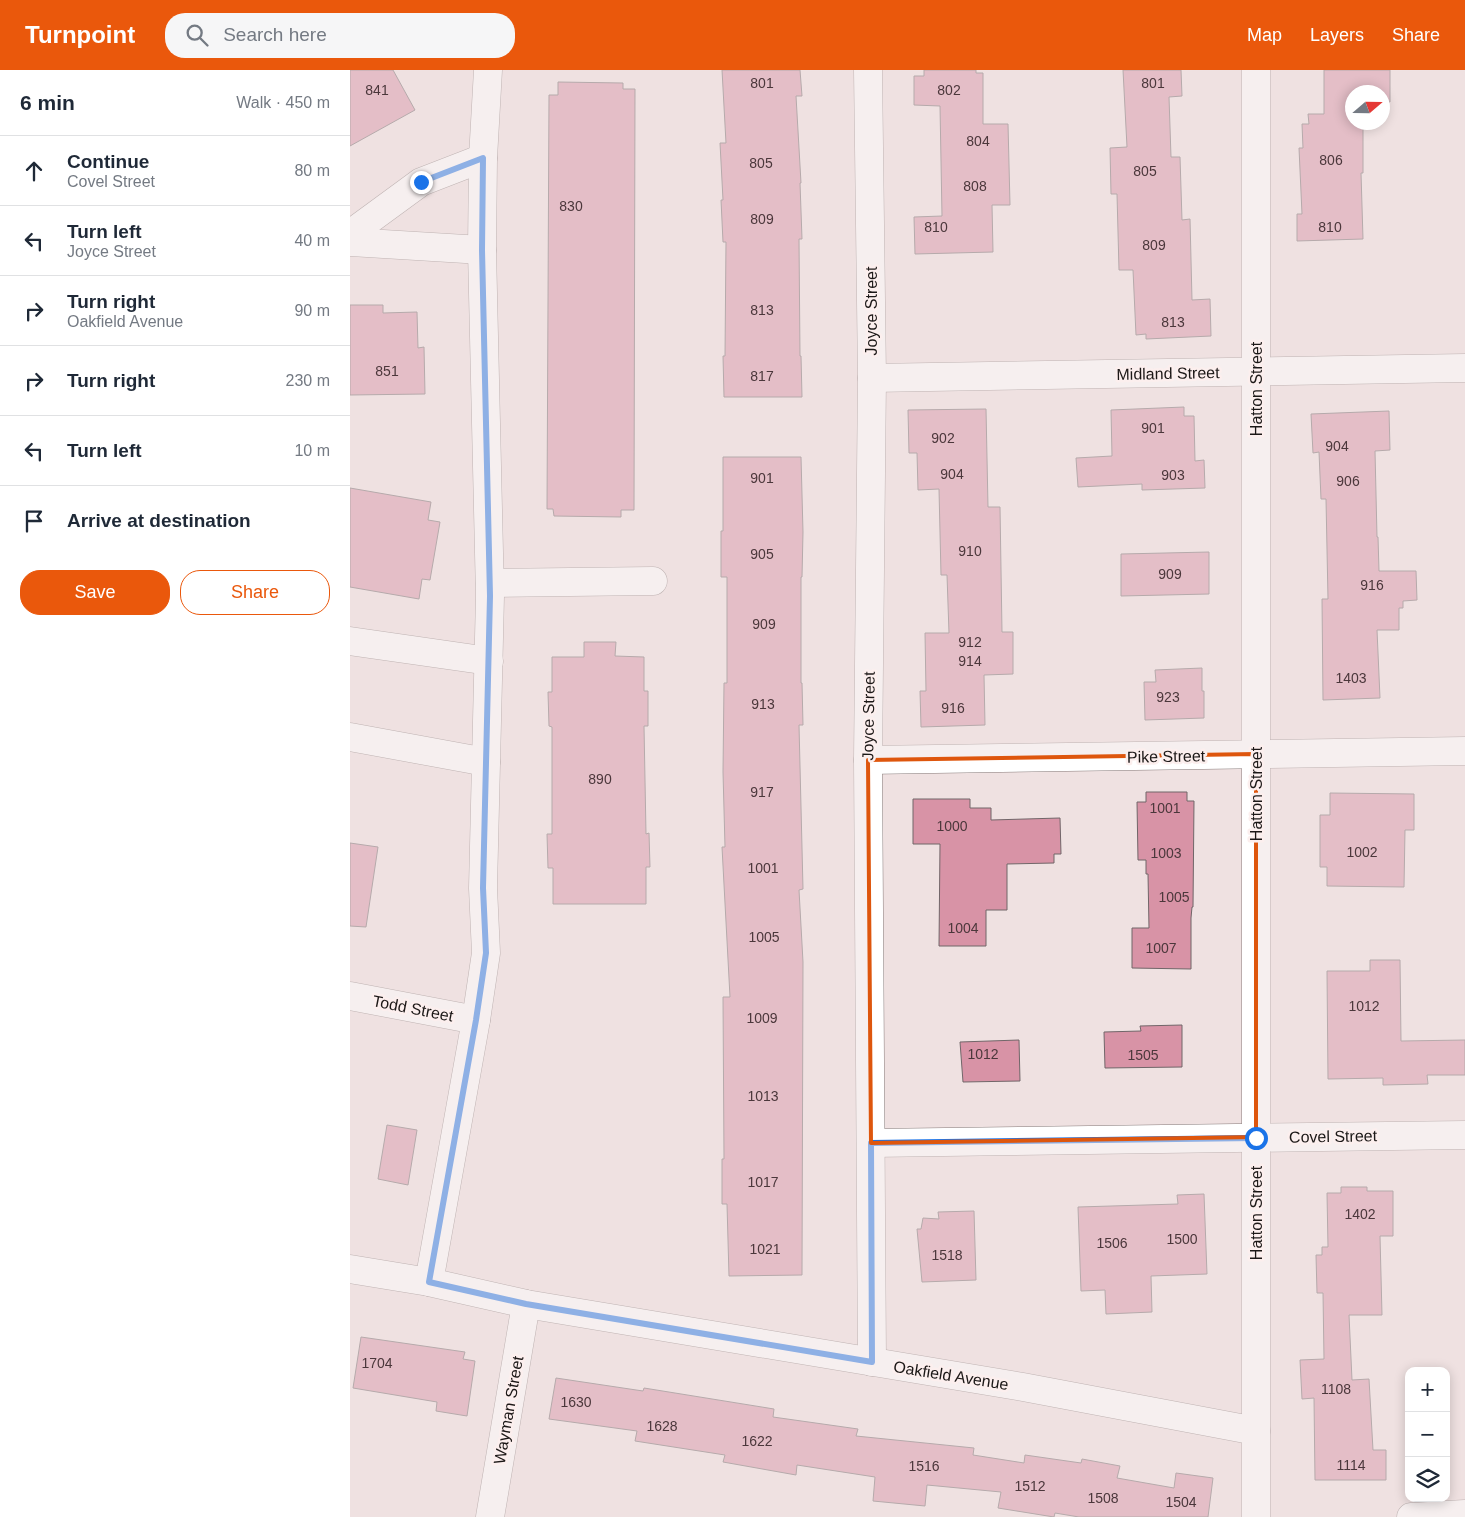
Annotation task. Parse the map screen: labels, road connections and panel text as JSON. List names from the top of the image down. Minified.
{"streets":{"street":["Joyce Street","Midland Street","Hatton Street","Pike Street","Todd Street","Covel Street","Oakfield Avenue","Wayman Street"]},"crossings":[["Joyce Street","Midland Street"],["Joyce Street","Pike Street"],["Joyce Street","Covel Street"],["Joyce Street","Oakfield Avenue"],["Midland Street","Hatton Street"],["Hatton Street","Pike Street"],["Hatton Street","Covel Street"],["Hatton Street","Oakfield Avenue"],["Oakfield Avenue","Wayman Street"]],"house_numbers":["801","801","841","802","804","806","805","805","808","830","809","810","810","809","813","813","851","817","901","902","904","904","903","901","906","910","905","909","916","909","912","914","1403","923","913","916","890","917","1001","1000","1002","1003","1001","1005","1004","1005","1007","1012","1009","1012","1505","1013","1017","1402","1500","1506","1021","1518","1704","1108","1630","1628","1622","1114","1516","1512","1508","1504"],"north":"right","page":{"header":"Turnpoint","search":"Search here","nav":["Map","Layers","Share"],"heading":["6 min","Walk · 450 m"],"list":[["Continue","Covel Street","80 m"],["Turn left","Joyce Street","40 m"],["Turn right","Oakfield Avenue","90 m"],["Turn right","230 m"],["Turn left","10 m"],"Arrive at destination"],"buttons":["Save","Share"],"map_buttons":["+","−"]}}
